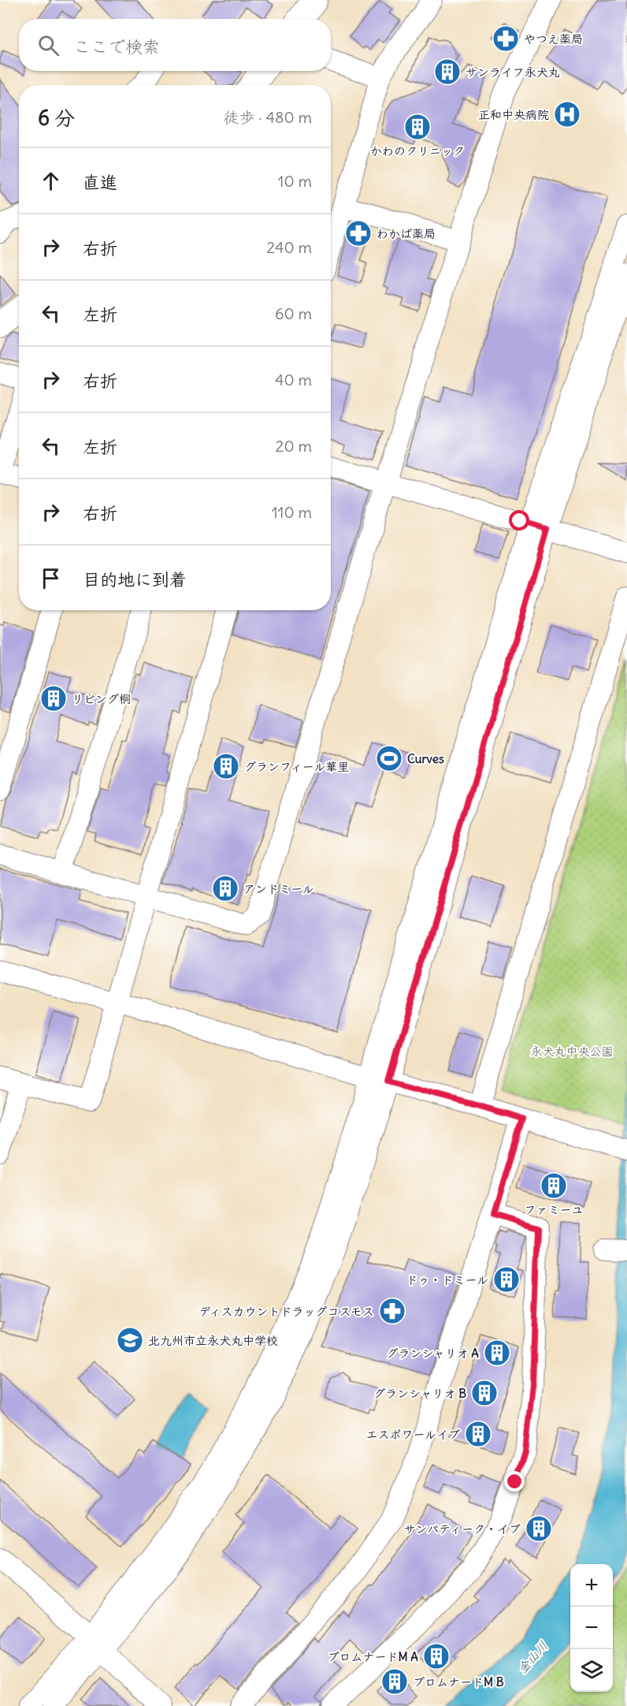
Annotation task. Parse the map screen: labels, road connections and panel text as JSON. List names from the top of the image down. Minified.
{"water":["金山川"],"parks":["永犬丸中央公園"],"places":{"pharmacy":["やつえ薬局","わかば薬局","ディスカウントドラッグコスモス"],"building":["サンライフ永犬丸","かわのクリニック","リビング桐","グランフィール華里","アンドミール","ファミーユ","ドゥ・ドミール","グランシャリオ A","グランシャリオ B","エスポワールイブ","サンパティーク・イブ","プロムナードM A","プロムナードM B"],"hospital":["正和中央病院"],"sports":["Curves"],"school or university":["北九州市立永犬丸中学校"]},"page":{"search":"ここで検索","heading":["6 分","徒歩 · 480 m"],"list":[["直進","10 m"],["右折","240 m"],["左折","60 m"],["右折","40 m"],["左折","20 m"],["右折","110 m"],"目的地に到着"],"map_buttons":["+","−"]}}
